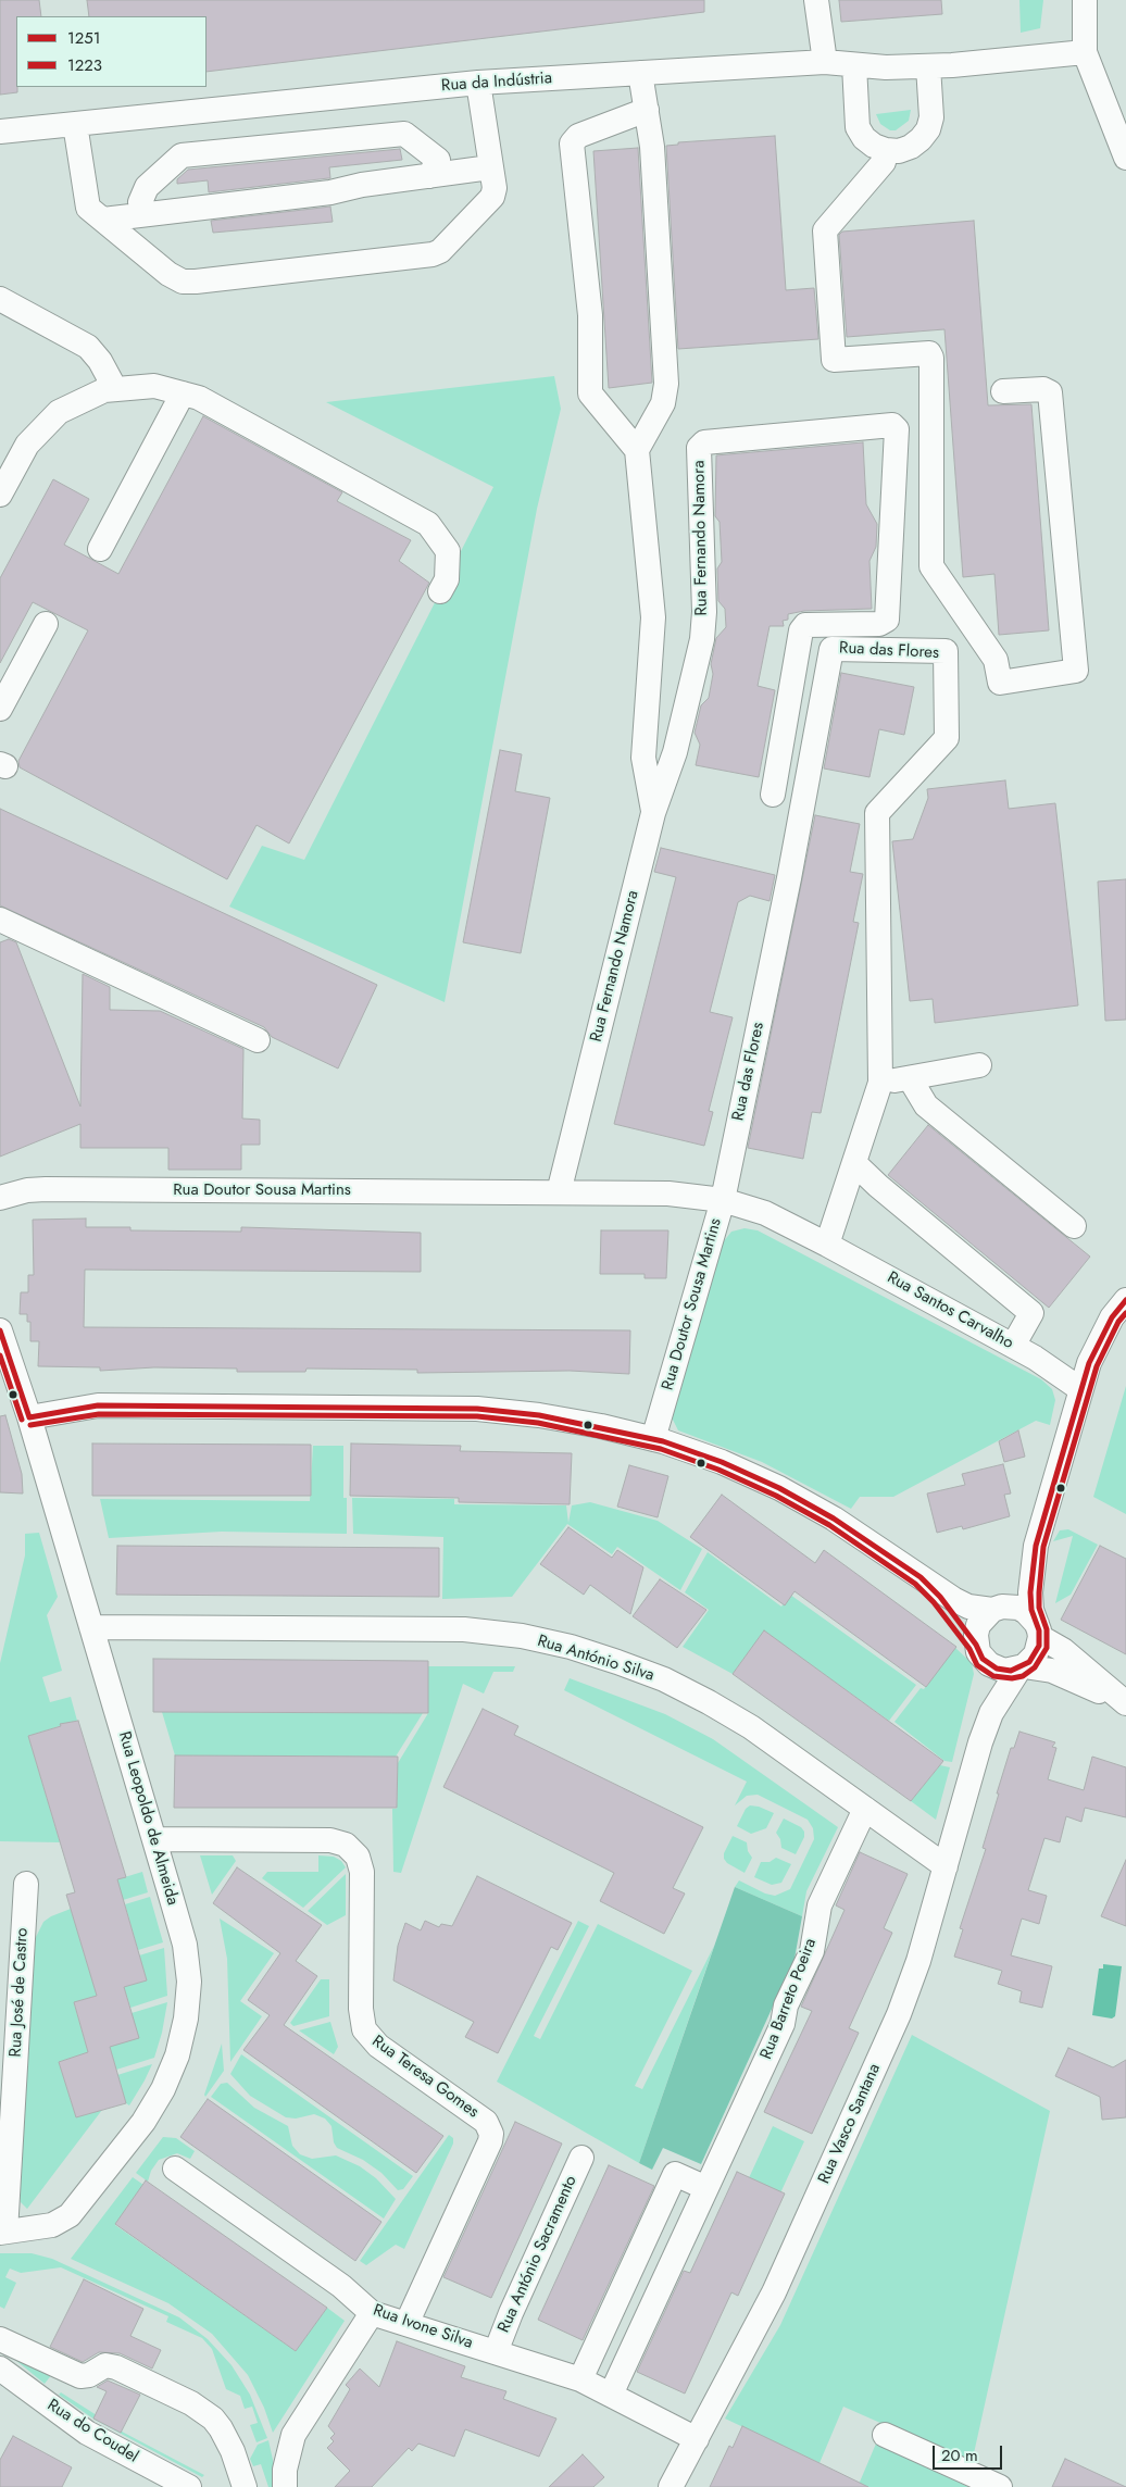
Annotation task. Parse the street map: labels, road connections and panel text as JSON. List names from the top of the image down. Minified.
{"streets":{"street":["Rua da Indústria","Rua Fernando Namora","Rua das Flores","Rua Doutor Sousa Martins","Rua Santos Carvalho","Rua António Silva","Rua Leopoldo de Almeida","Rua José de Castro","Rua Barreto Poeira","Rua Teresa Gomes","Rua Vasco Santana","Rua António Sacramento","Rua Ivone Silva","Rua do Coudel"]},"crossings":[["Rua Fernando Namora","Rua Doutor Sousa Martins"],["Rua das Flores","Rua Doutor Sousa Martins"],["Rua das Flores","Rua Santos Carvalho"],["Rua Doutor Sousa Martins","Rua Santos Carvalho"],["Rua Santos Carvalho","Rua Vasco Santana"],["Rua António Silva","Rua Leopoldo de Almeida"],["Rua António Silva","Rua Barreto Poeira"],["Rua António Silva","Rua Vasco Santana"],["Rua Leopoldo de Almeida","Rua José de Castro"],["Rua Leopoldo de Almeida","Rua Teresa Gomes"],["Rua Barreto Poeira","Rua Ivone Silva"],["Rua Teresa Gomes","Rua Ivone Silva"],["Rua Vasco Santana","Rua Ivone Silva"],["Rua António Sacramento","Rua Ivone Silva"]],"lines":["transit line 1251","transit line 1223"],"legend":["1251","1223"],"scale_bar":"20 m"}
